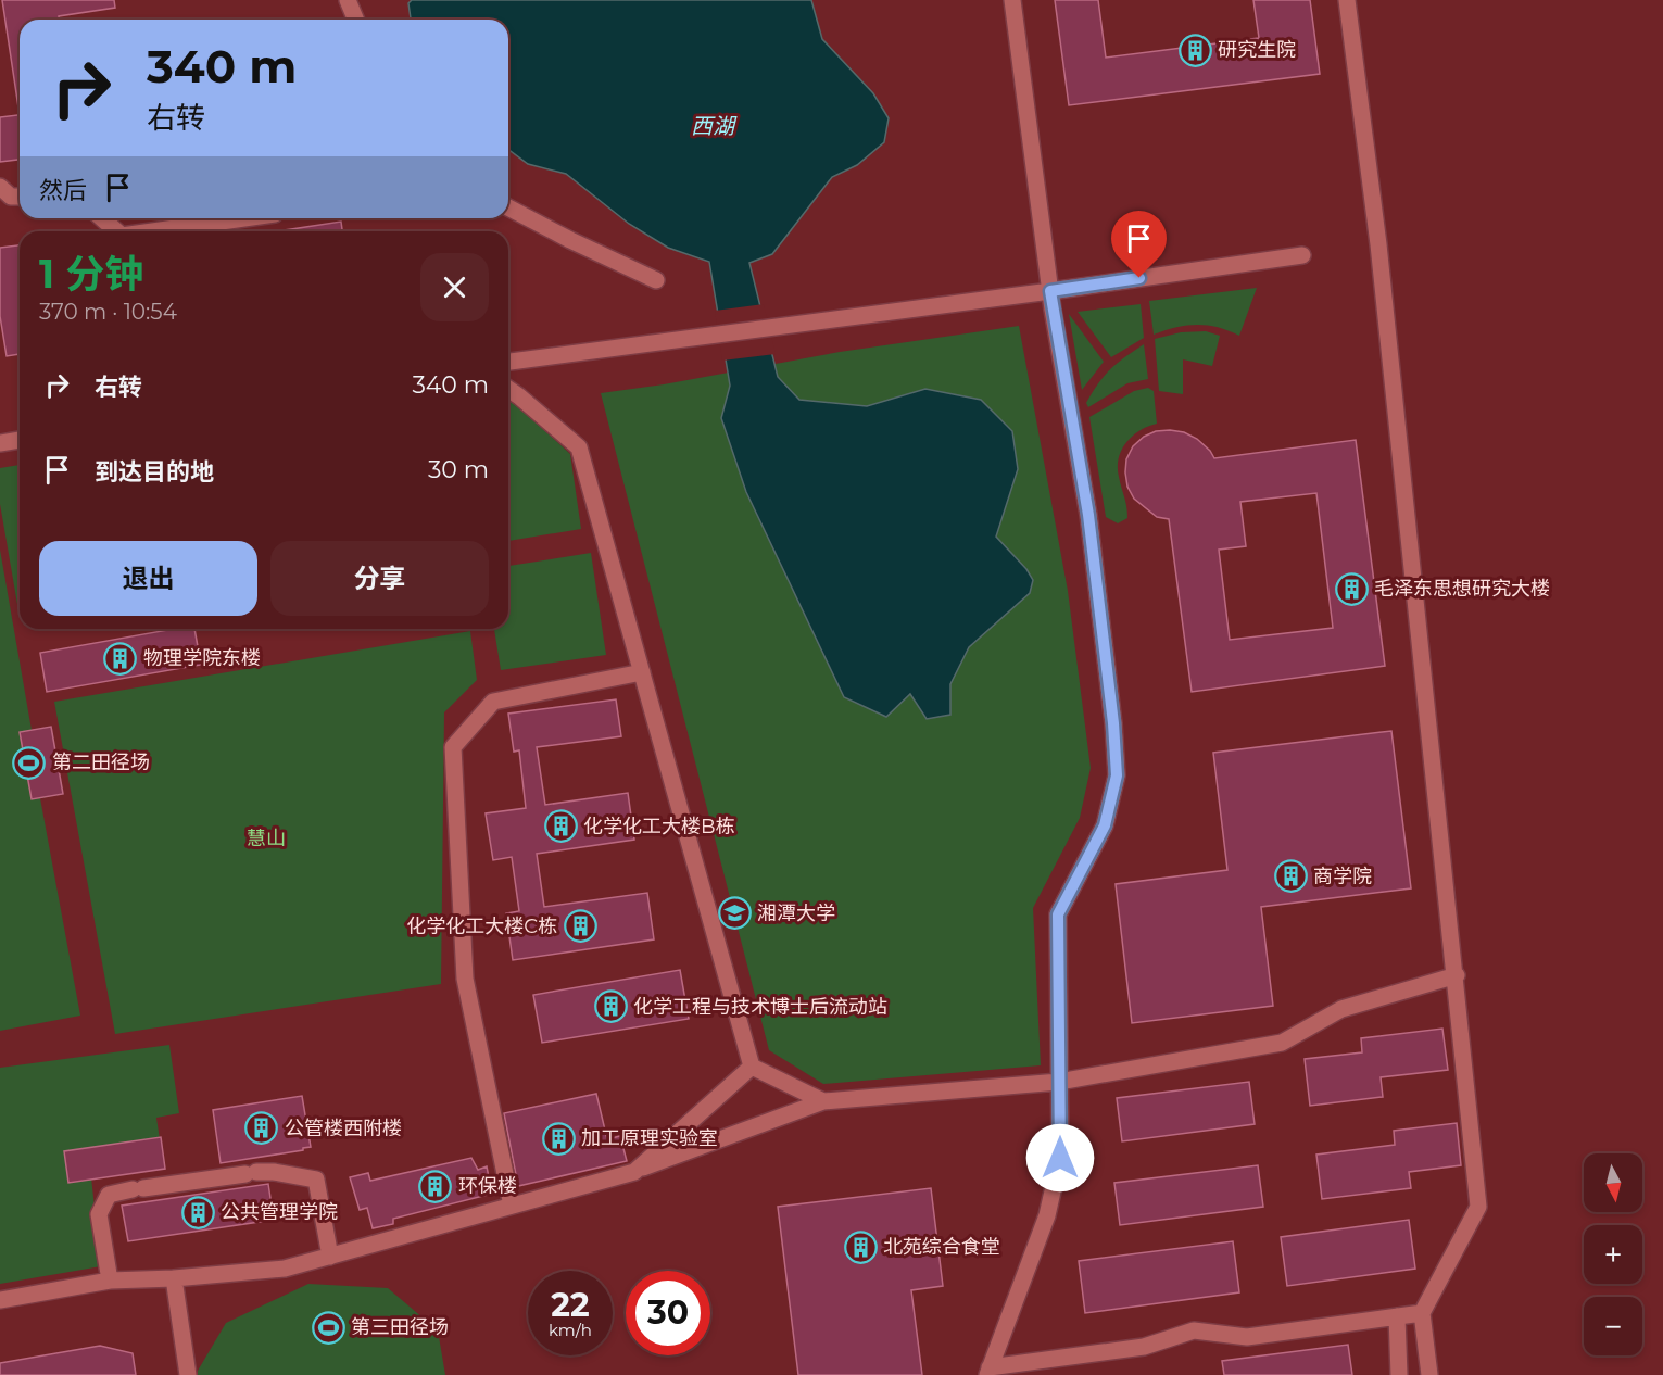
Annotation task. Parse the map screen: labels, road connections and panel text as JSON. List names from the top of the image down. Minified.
{"water":["西湖"],"parks":["慧山"],"places":{"building":["研究生院","毛泽东思想研究大楼","物理学院东楼","化学化工大楼B栋","商学院","化学化工大楼C栋","化学工程与技术博士后流动站","公管楼西附楼","加工原理实验室","环保楼","公共管理学院","北苑综合食堂"],"sports":["第二田径场","第三田径场"],"school or university":["湘潭大学"]},"north":"bottom","page":{"turn":["340 m","右转"],"then":"然后","heading":["1 分钟","370 m · 10:54"],"list":[{"name":"右转","value":"340 m"},{"name":"到达目的地","value":"30 m"}],"buttons":["退出","分享"],"map_buttons":["+","−"],"speed":"22 km/h","limit":"30"}}
